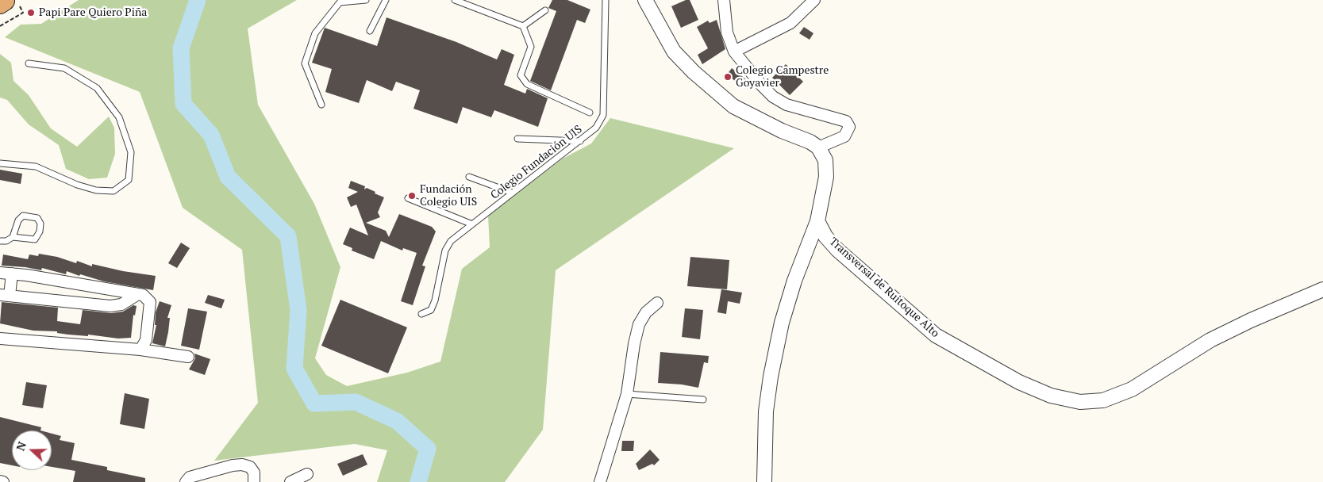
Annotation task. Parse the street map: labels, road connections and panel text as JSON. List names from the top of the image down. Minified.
{"streets":{"street":["Transversal de Ruitoque Alto"],"lane":["Colegio Fundación UIS"]},"places":["Papi Pare Quiero Piña","Colegio Campestre Goyavier","Fundación Colegio UIS"],"north":"left"}
